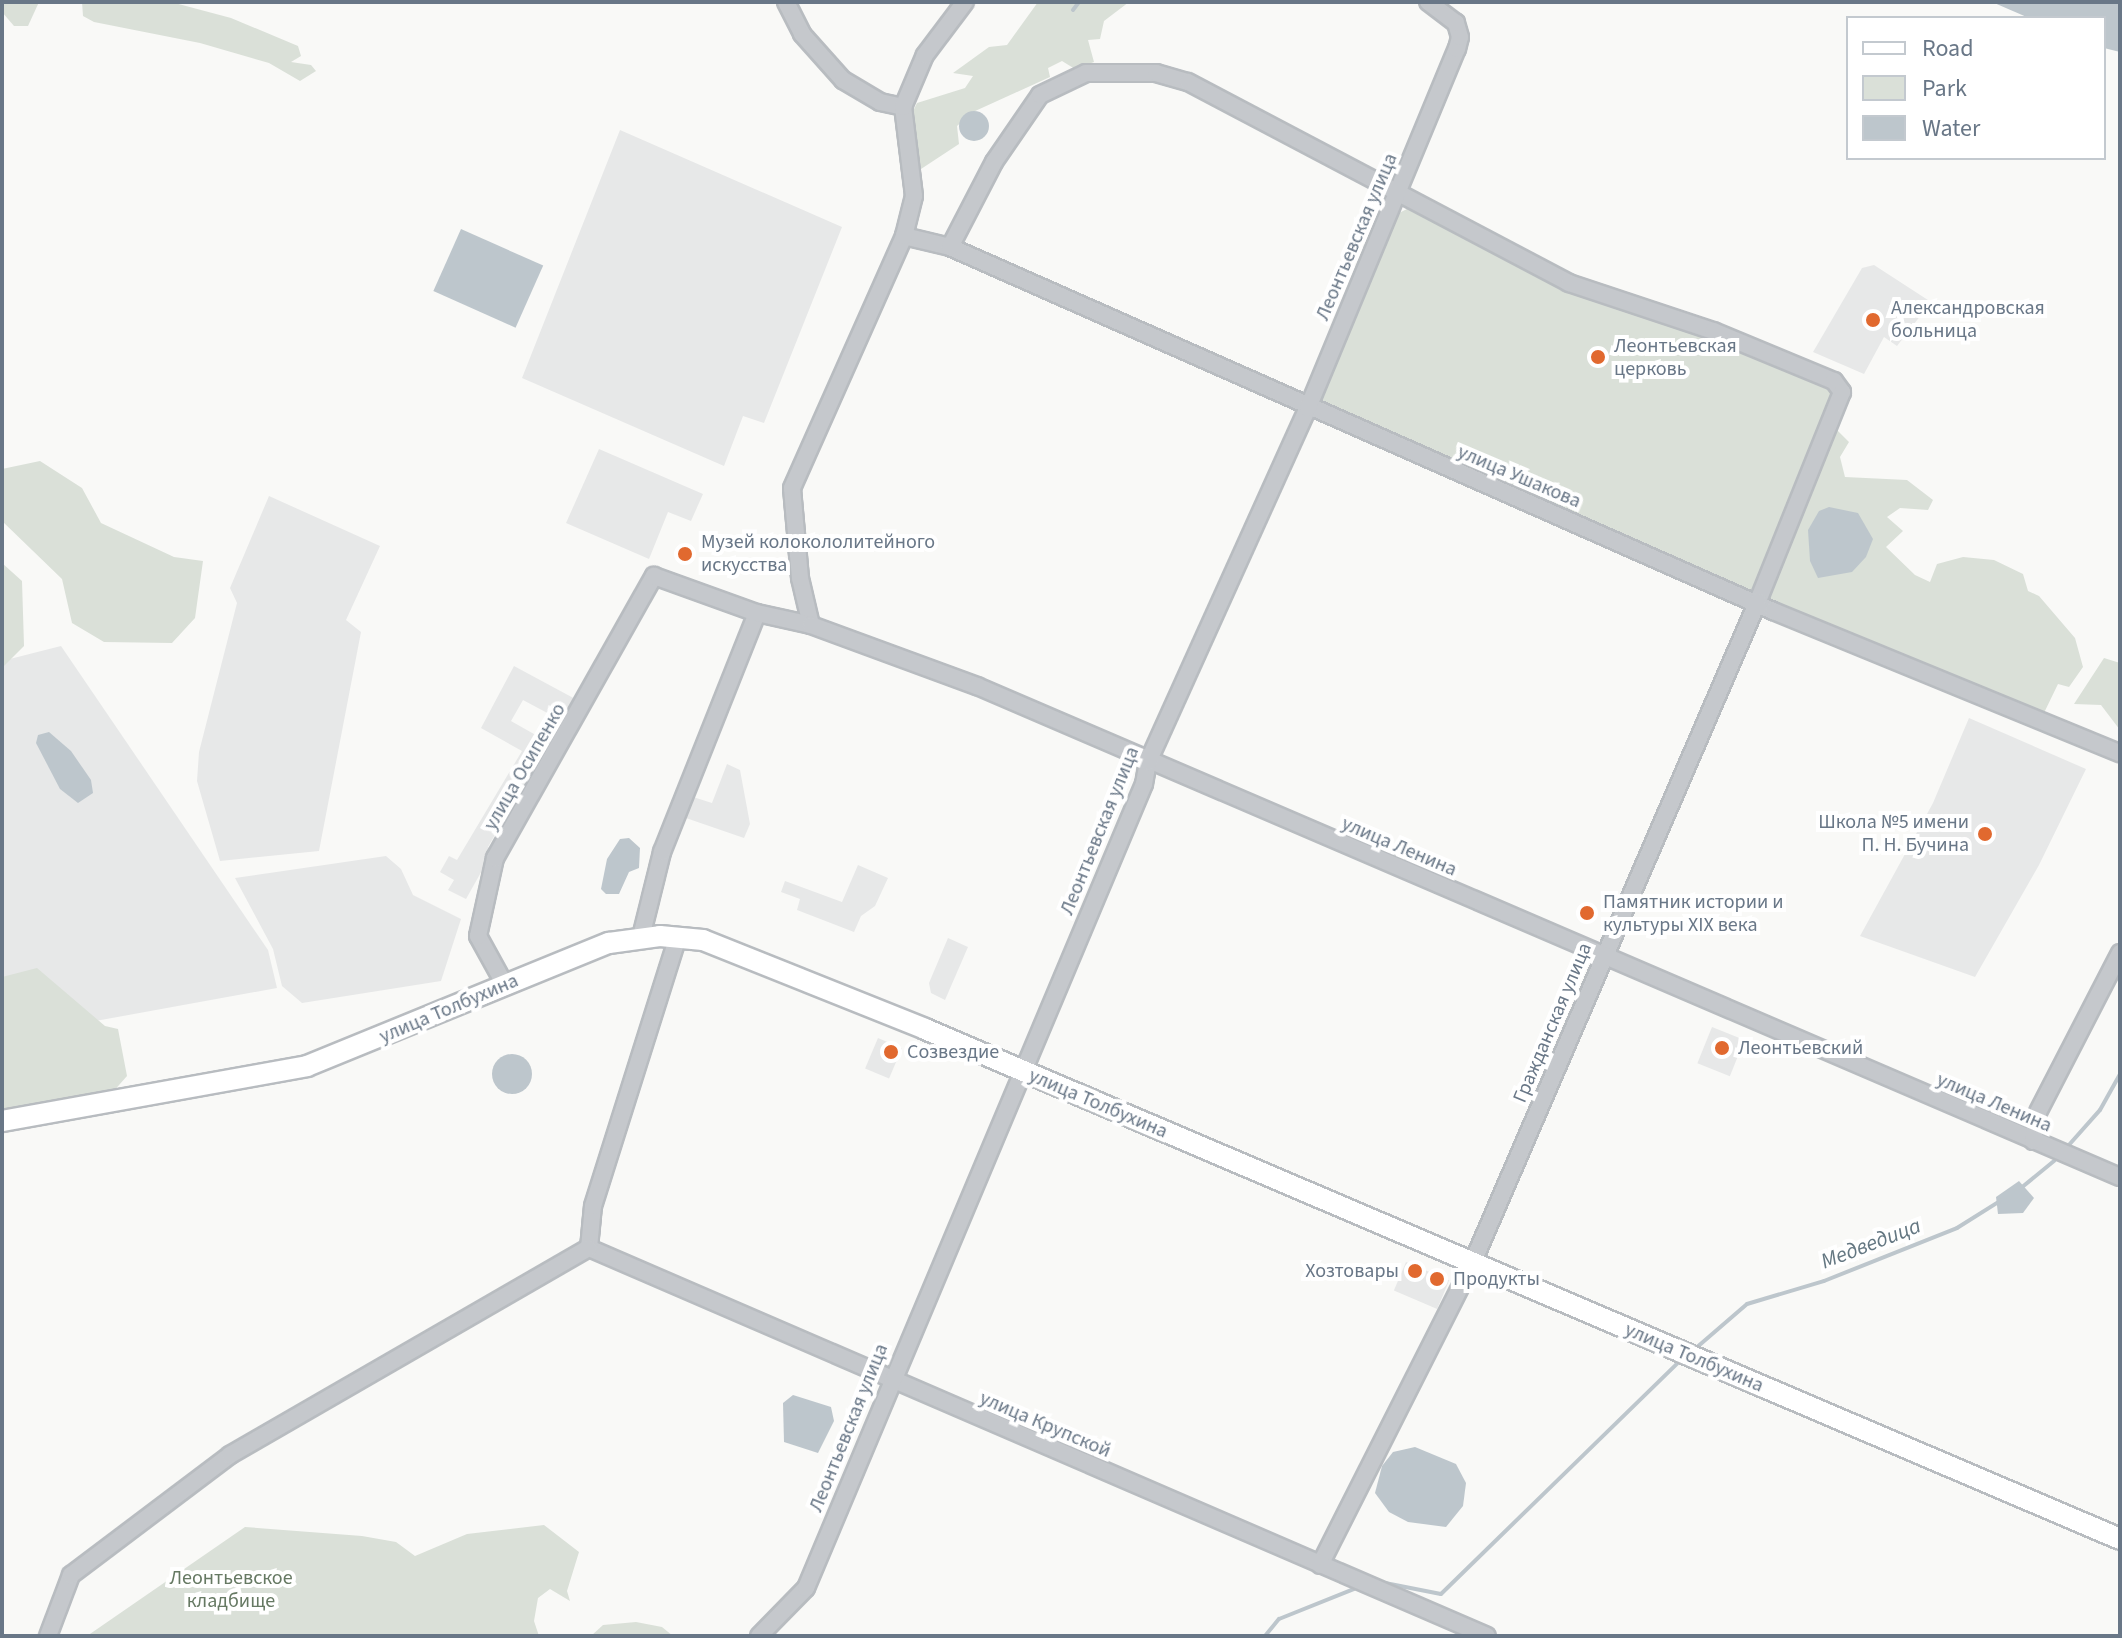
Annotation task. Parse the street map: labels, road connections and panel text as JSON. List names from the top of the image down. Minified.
{"streets":{"main road":["улица Толбухина"],"street":["Леонтьевская улица","улица Ушакова","улица Осипенко","улица Ленина","Гражданская улица","улица Крупской"]},"crossings":[["Леонтьевская улица","улица Ушакова"],["Леонтьевская улица","улица Ленина"],["Леонтьевская улица","улица Толбухина"],["Леонтьевская улица","Гражданская улица"],["Леонтьевская улица","улица Крупской"],["улица Ушакова","Гражданская улица"],["улица Осипенко","улица Ленина"],["улица Осипенко","улица Толбухина"],["улица Ленина","Гражданская улица"],["улица Толбухина","Гражданская улица"],["Гражданская улица","улица Крупской"]],"water":["Медведица"],"parks":["Леонтьевское кладбище"],"places":["Александровская больница","Леонтьевская церковь","Музей колокололитейного искусства","Школа №5 имени П. Н. Бучина","Памятник истории и культуры XIX века","Леонтьевский","Созвездие","Хозтовары","Продукты"],"legend":["Road","Park","Water"]}
